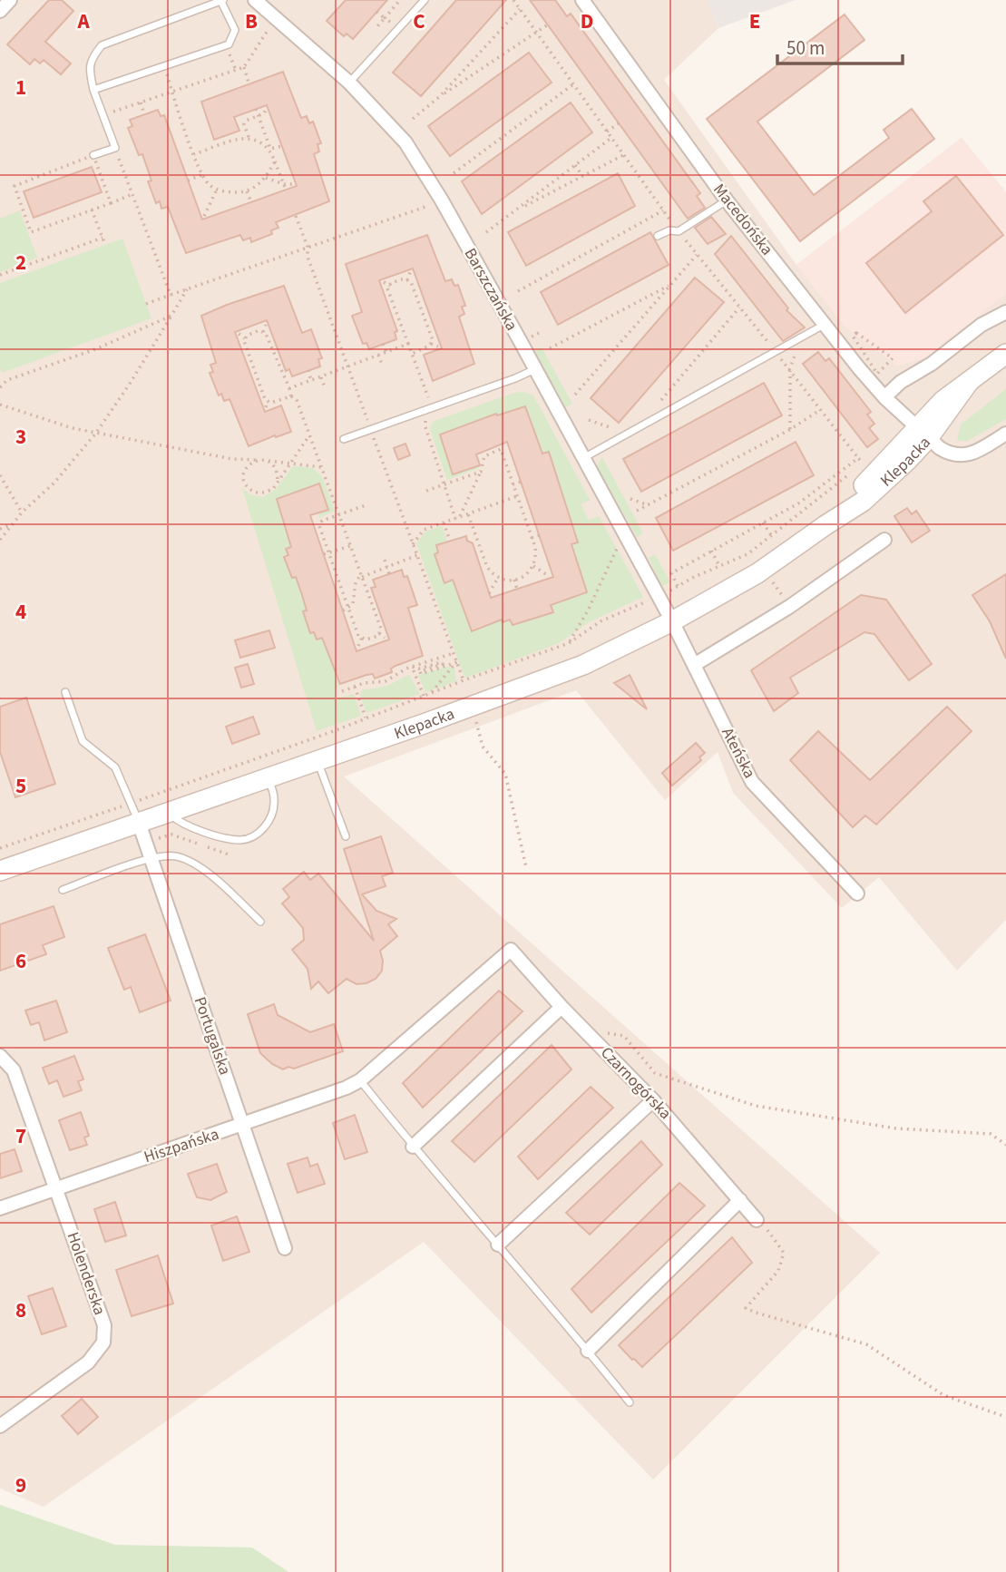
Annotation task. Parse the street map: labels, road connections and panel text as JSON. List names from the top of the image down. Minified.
{"streets":{"street":["Macedońska","Barszczańska","Klepacka","Ateńska","Portugalska","Czarnogórska","Hiszpańska","Holenderska"]},"crossings":[["Macedońska","Klepacka"],["Barszczańska","Klepacka"],["Barszczańska","Ateńska"],["Klepacka","Ateńska"],["Klepacka","Portugalska"],["Portugalska","Hiszpańska"],["Czarnogórska","Hiszpańska"],["Hiszpańska","Holenderska"]],"scale_bar":"50 m","grid":{"columns":["A","B","C","D","E"],"rows":["1","2","3","4","5","6","7","8","9"]}}
